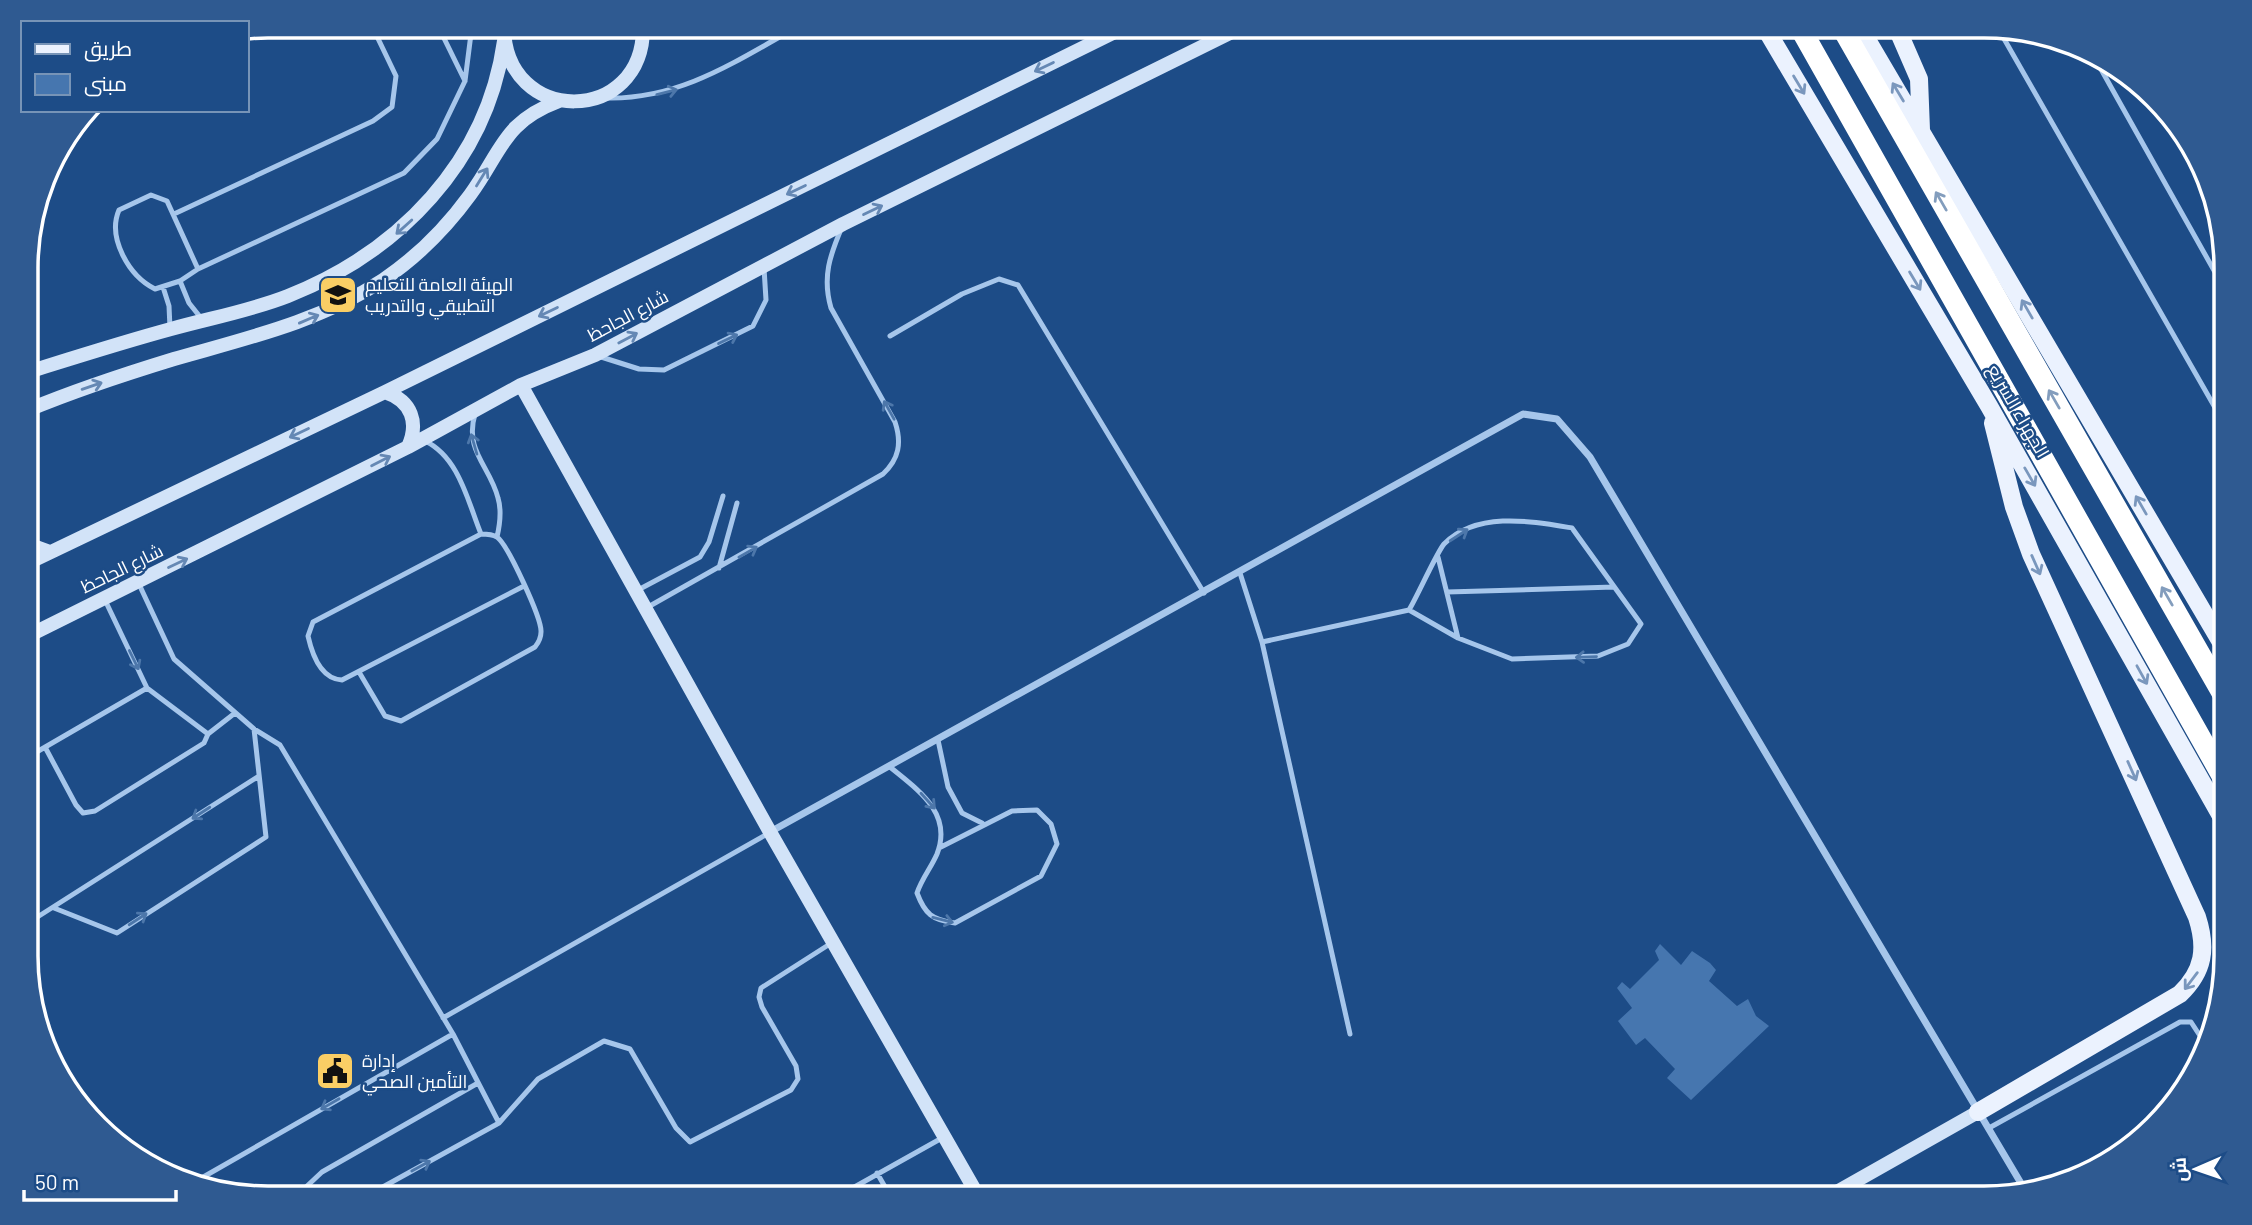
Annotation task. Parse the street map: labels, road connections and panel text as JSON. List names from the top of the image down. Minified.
{"streets":{"highway":["الجهراء السريع"],"street":["شارع الجاحظ"]},"places":{"school or university":["الهيئة العامة للتعليم التطبيقي والتدريب"],"public building":["إدارة التأمين الصحي"]},"legend":["طريق","مبنى"],"scale_bar":"50 m","north":"left"}
